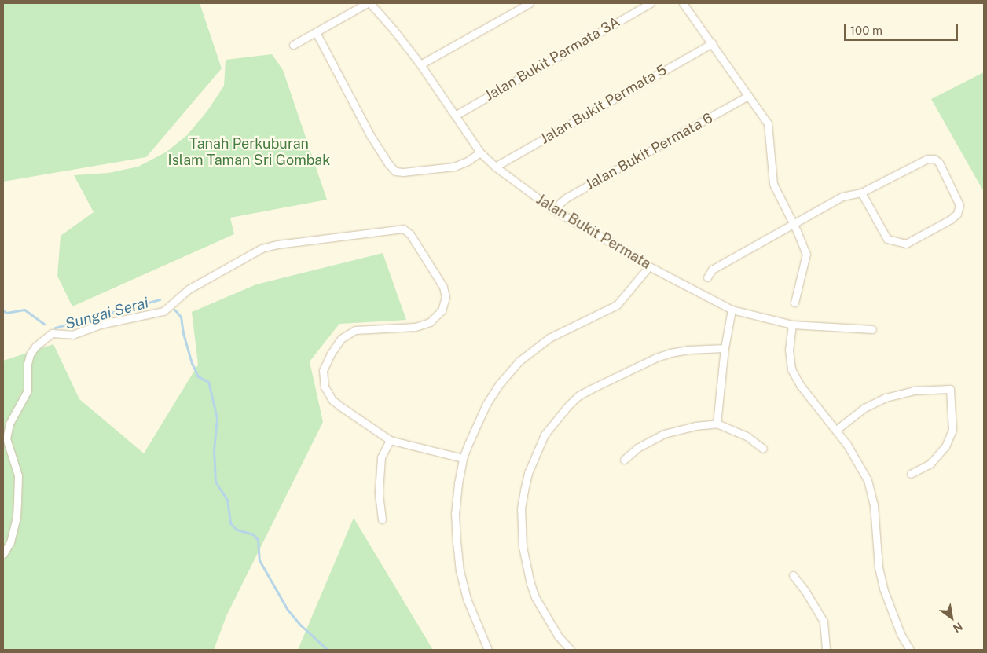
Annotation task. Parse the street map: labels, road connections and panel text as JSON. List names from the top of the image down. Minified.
{"streets":{"street":["Jalan Bukit Permata 3A","Jalan Bukit Permata 5","Jalan Bukit Permata 6","Jalan Bukit Permata"]},"crossings":[["Jalan Bukit Permata 3A","Jalan Bukit Permata"],["Jalan Bukit Permata 5","Jalan Bukit Permata"],["Jalan Bukit Permata 6","Jalan Bukit Permata"]],"water":["Sungai Serai"],"parks":["Tanah Perkuburan Islam Taman Sri Gombak"],"scale_bar":"100 m","north":"bottom right"}
